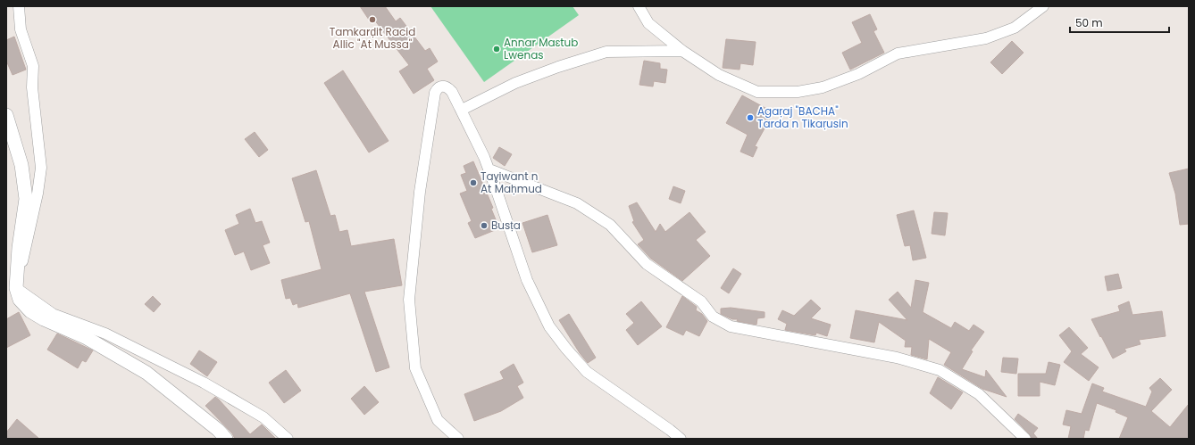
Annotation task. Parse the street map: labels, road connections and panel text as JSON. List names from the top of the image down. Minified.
{"places":["Tamkarḍit Racid Allic \"At Mussa\"","Annar Maɛtub Lwenas","Agaṛaj \"BACHA\" Tarda n Tikaṛusin","Taɣiwant n At Maḥmud","Busṭa"],"scale_bar":"50 m"}
